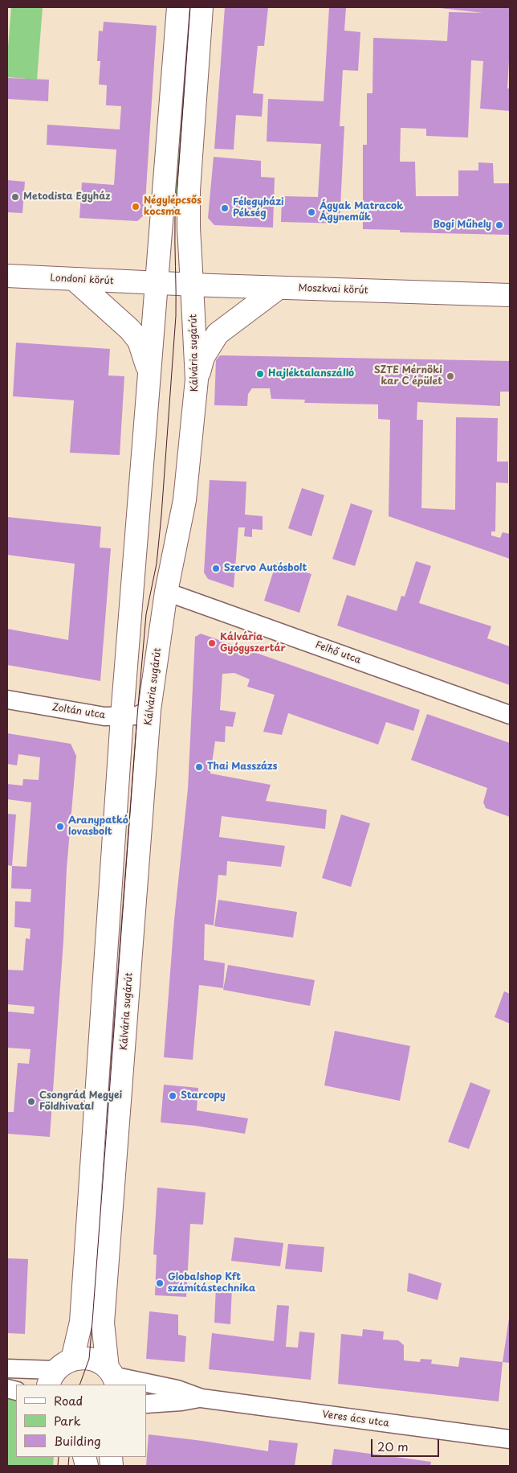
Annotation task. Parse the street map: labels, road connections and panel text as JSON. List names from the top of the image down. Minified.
{"streets":{"main road":["Londoni körút","Moszkvai körút","Kálvária sugárút"],"street":["Felhő utca","Zoltán utca","Veres ács utca"]},"crossings":[["Londoni körút","Moszkvai körút"],["Moszkvai körút","Kálvária sugárút"],["Kálvária sugárút","Felhő utca"],["Kálvária sugárút","Zoltán utca"],["Kálvária sugárút","Veres ács utca"]],"places":["Metodista Egyház","Négylépcsős kocsma","Félegyházi Pékség","Ágyak Matracok Ágyneműk","Bogi Műhely","Hajléktalanszálló","SZTE Mérnöki kar C épület","Szervo Autósbolt","Kálvária Gyógyszertár","Thai Masszázs","Aranypatkó lovasbolt","Starcopy","Csongrád Megyei Földhivatal","Globalshop Kft számítástechnika"],"legend":["Road","Park","Building"],"scale_bar":"20 m"}
